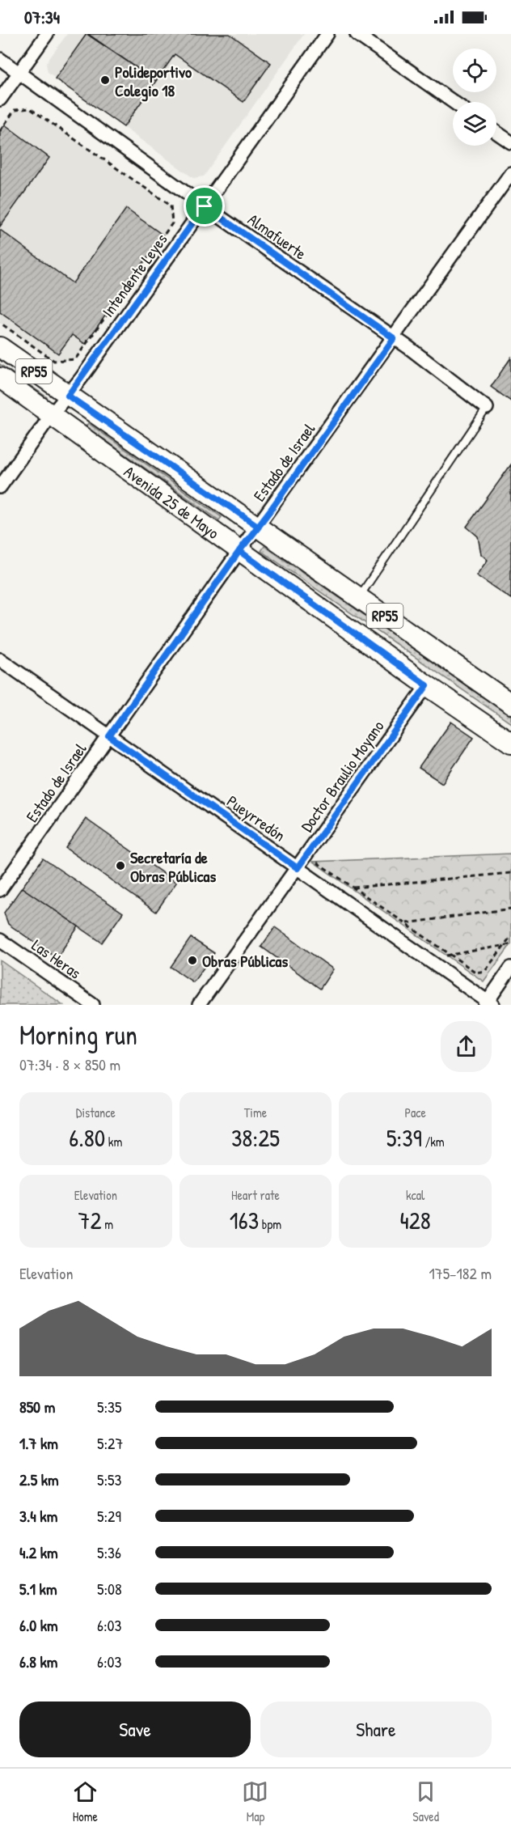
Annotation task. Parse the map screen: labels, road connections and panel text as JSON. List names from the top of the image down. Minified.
{"streets":{"main road":["RP55","Avenida 25 de Mayo"],"street":["Almafuerte","Intendente Leyes","Estado de Israel","Doctor Braulio Moyano","Pueyrredón","Las Heras"]},"crossings":[["Almafuerte","Intendente Leyes"],["Almafuerte","Estado de Israel"],["Intendente Leyes","Avenida 25 de Mayo"],["Estado de Israel","Avenida 25 de Mayo"],["Estado de Israel","Pueyrredón"],["Avenida 25 de Mayo","Doctor Braulio Moyano"],["Doctor Braulio Moyano","Pueyrredón"]],"places":["Polideportivo Colegio 18","Secretaría de Obras Públicas","Obras Públicas"],"page":{"status":"07:34","heading":["Morning run","07:34 · 8 × 850 m"],"stats":[["Distance","6.80 km"],["Time","38:25"],["Pace","5:39 /km"],["Elevation","72 m"],["Heart rate","163 bpm"],["kcal","428"]],"chart":["Elevation","175–182 m"],"list":[{"name":"850 m","note":"5:35"},{"name":"1.7 km","note":"5:27"},{"name":"2.5 km","note":"5:53"},{"name":"3.4 km","note":"5:29"},{"name":"4.2 km","note":"5:36"},{"name":"5.1 km","note":"5:08"},{"name":"6.0 km","note":"6:03"},{"name":"6.8 km","note":"6:03"}],"buttons":["Save","Share"],"tabs":["Home","Map","Saved"]}}
